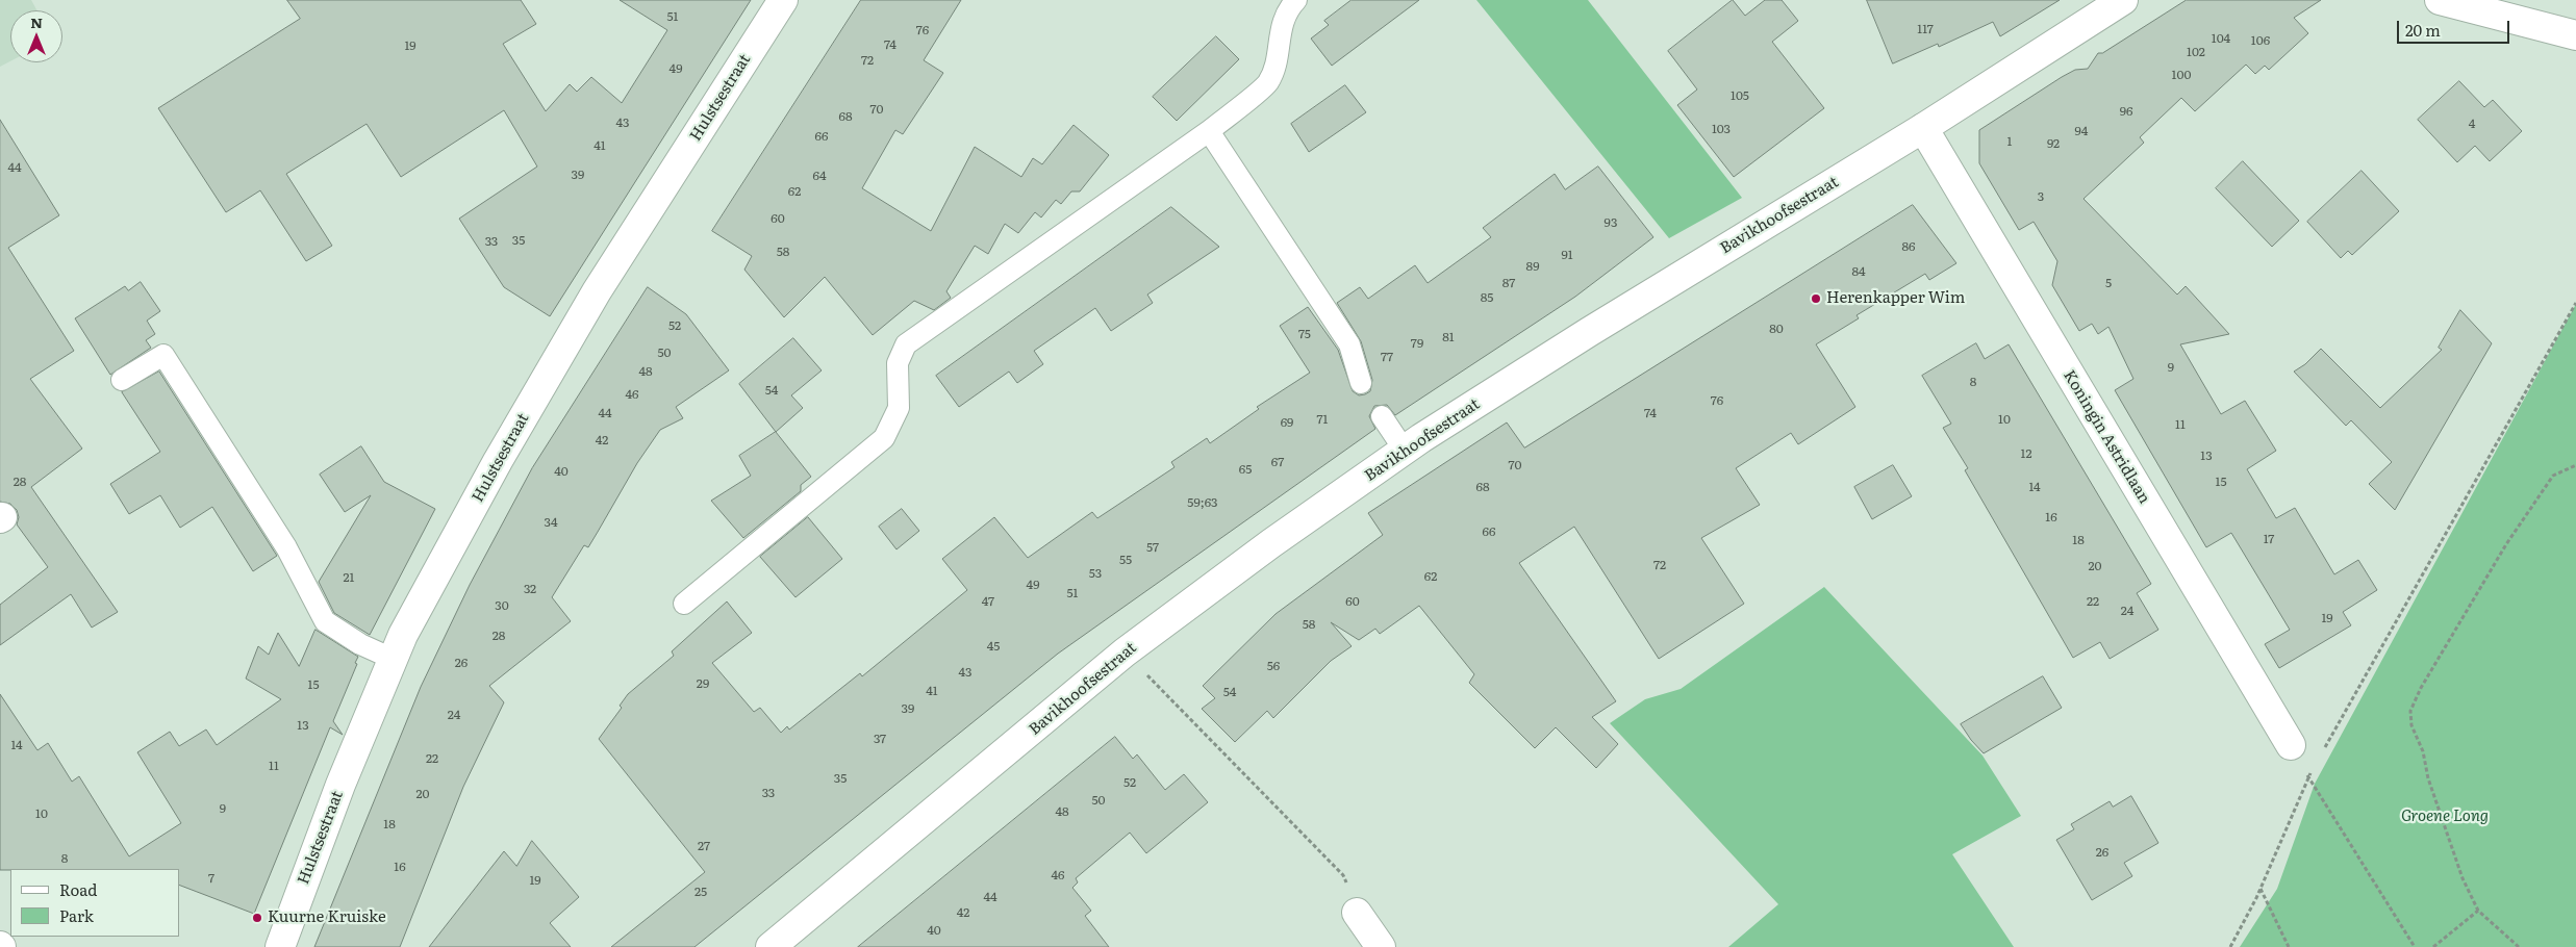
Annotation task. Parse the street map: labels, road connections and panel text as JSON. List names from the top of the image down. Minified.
{"streets":{"street":["Hulstsestraat","Bavikhoofsestraat","Koningin Astridlaan"]},"crossings":[["Bavikhoofsestraat","Koningin Astridlaan"]],"parks":["Groene Long"],"places":["Herenkapper Wim","Kuurne Kruiske"],"house_numbers":["51","117","76","104","106","74","19","102","72","49","100","105","70","96","68","43","4","103","94","66","1","92","41","44","39","64","62","3","60","93","35","33","86","58","91","89","84","87","5","85","52","80","75","81","79","50","77","9","48","8","54","46","76","44","74","71","10","69","11","42","12","13","67","70","65","40","28","15","68","14","59;63","16","34","66","17","18","57","55","72","20","53","62","21","49","32","51","47","60","22","30","24","19","58","28","45","26","56","43","29","15","41","54","39","24","13","37","14","22","11","35","52","33","20","50","9","48","10","18","27","26","8","16","46","7","19","25","44","42","40"],"legend":["Road","Park"],"scale_bar":"20 m","north":"top"}
